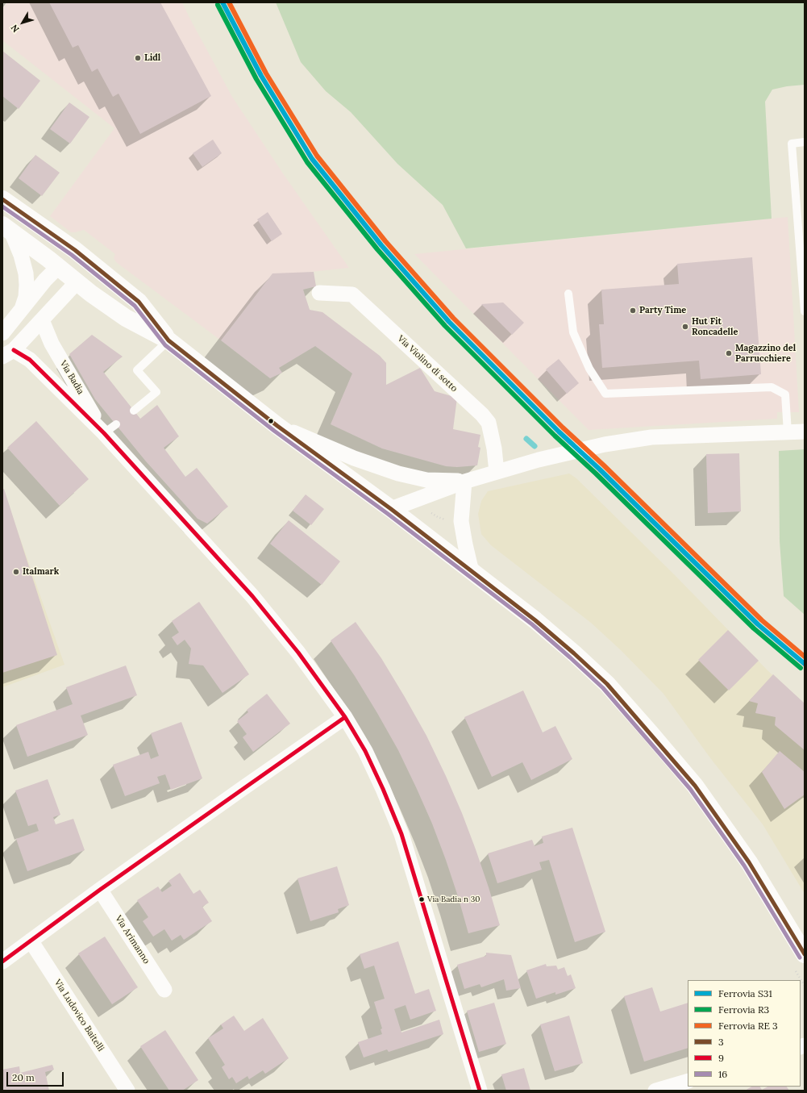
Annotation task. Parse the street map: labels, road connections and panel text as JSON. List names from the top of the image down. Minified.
{"streets":{"street":["Via Violino di sotto","Via Badia","Via Arimanno","Via Ludovico Baitelli"]},"places":["Lidl","Party Time","Hut Fit Roncadelle","Magazzino del Parrucchiere","Italmark","Via Badia n 30"],"lines":["rail line S31","rail line R3","transit line 3","transit line 16","transit line 9"],"legend":["Ferrovia S31","Ferrovia R3","Ferrovia RE 3","3","9","16"],"scale_bar":"20 m","north":"bottom left"}
